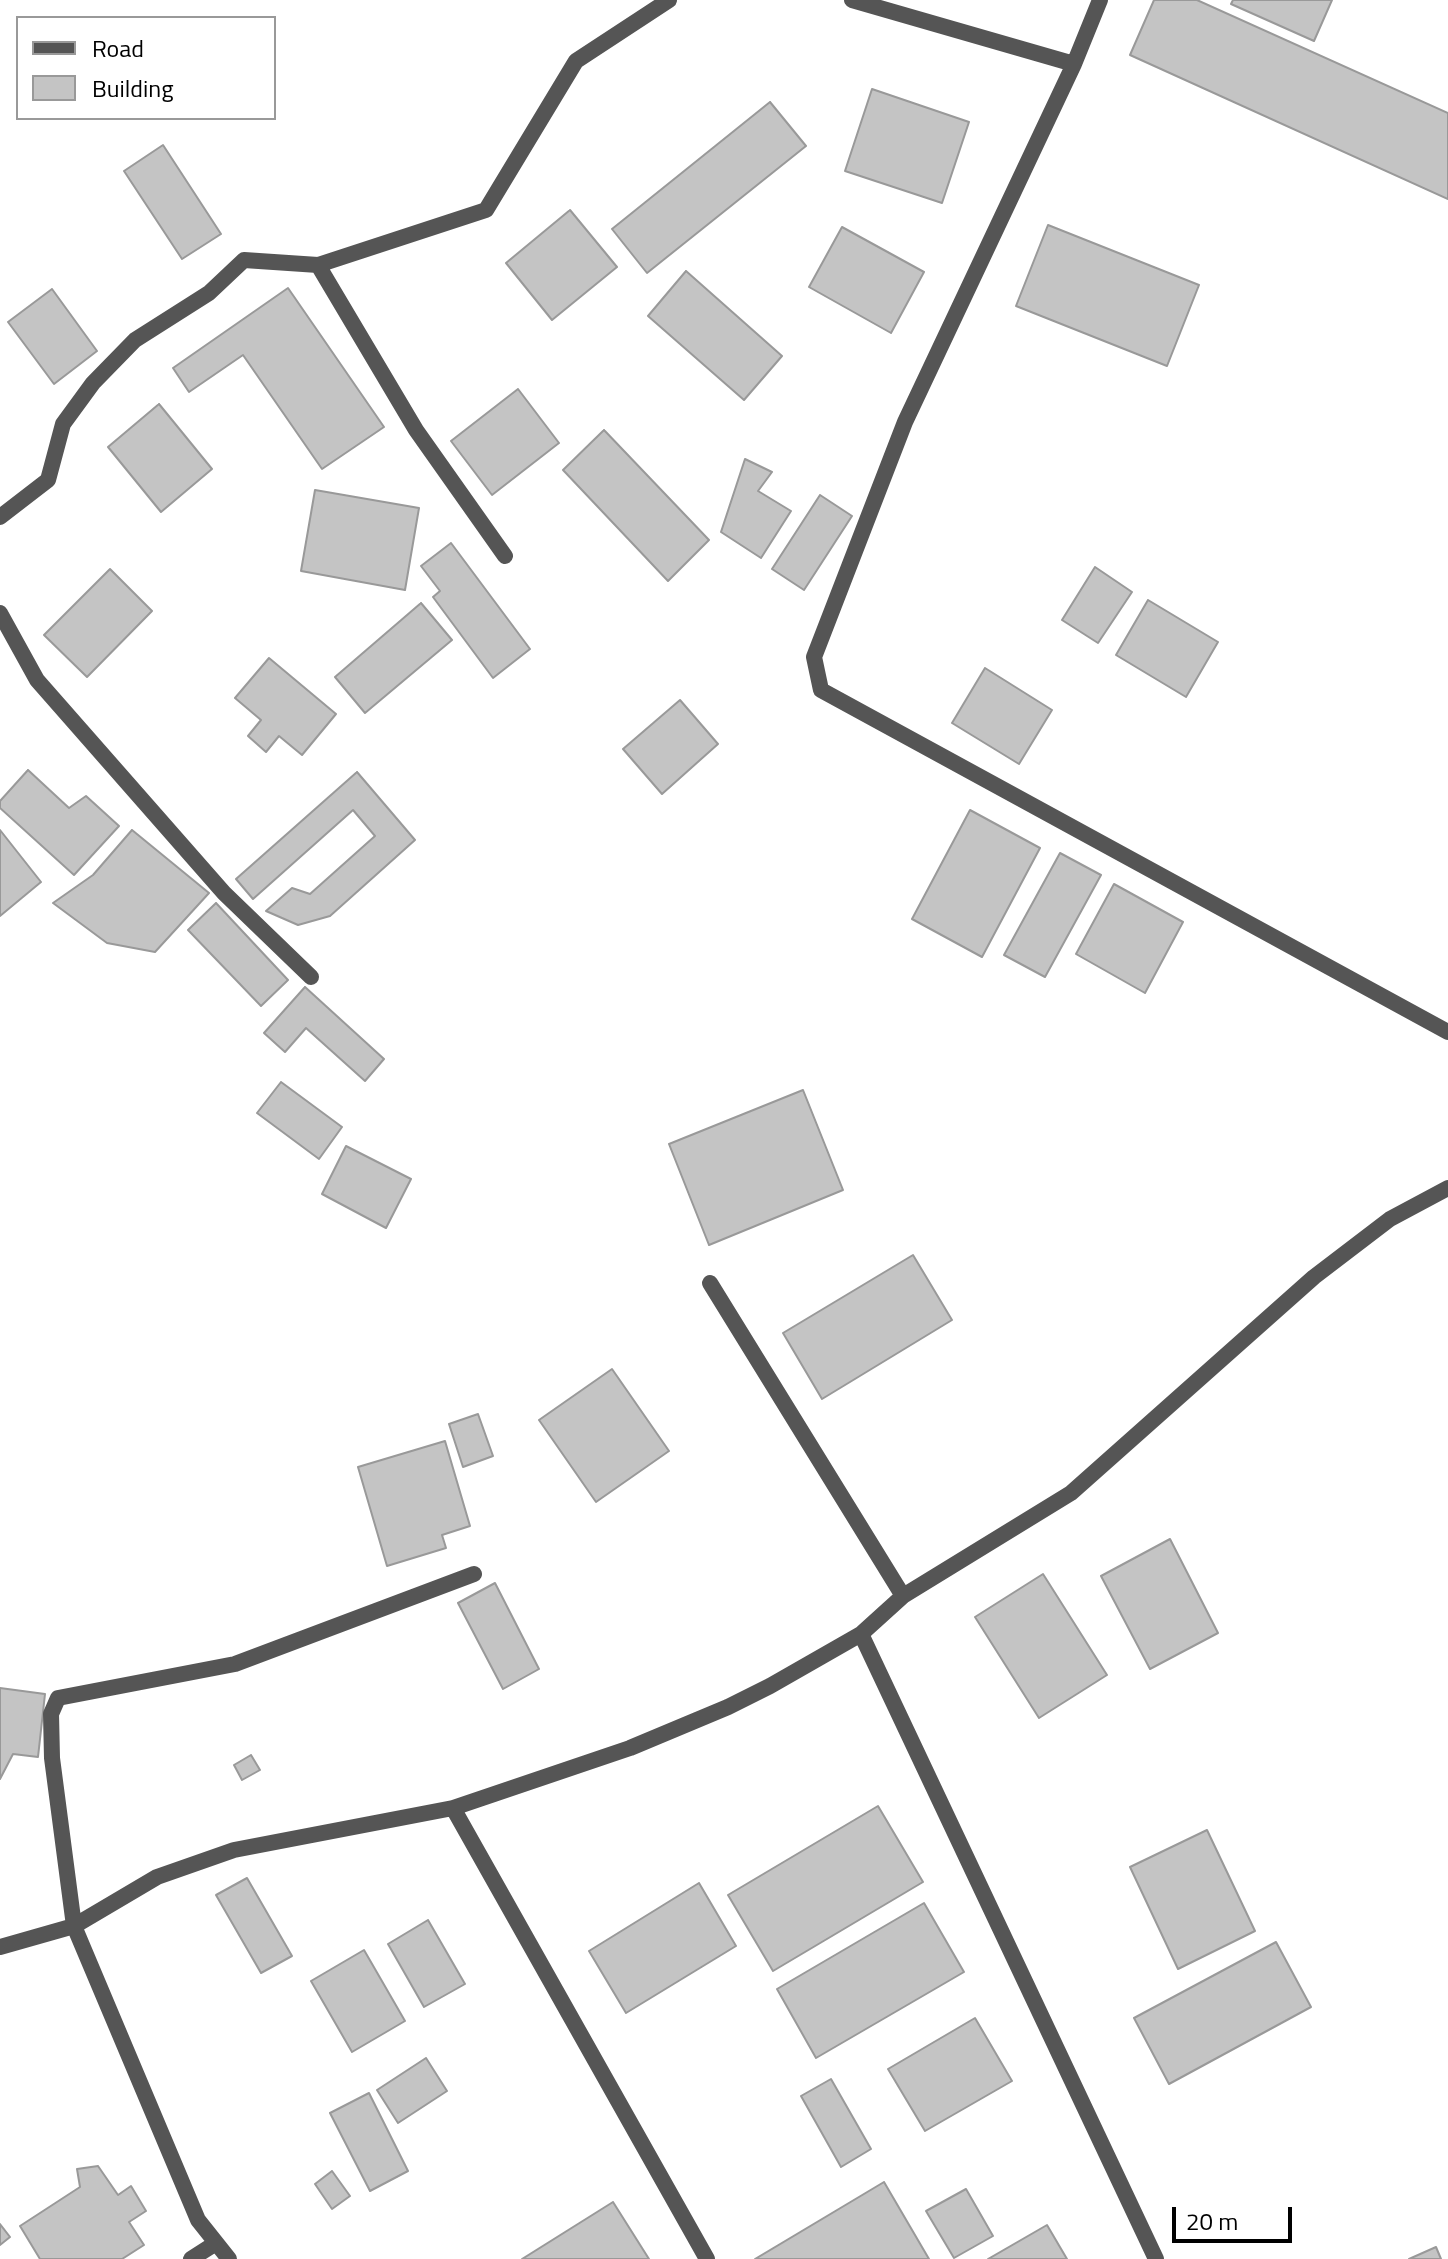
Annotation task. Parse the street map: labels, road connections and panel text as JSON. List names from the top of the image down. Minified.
{"legend":["Road","Building"],"scale_bar":"20 m"}
